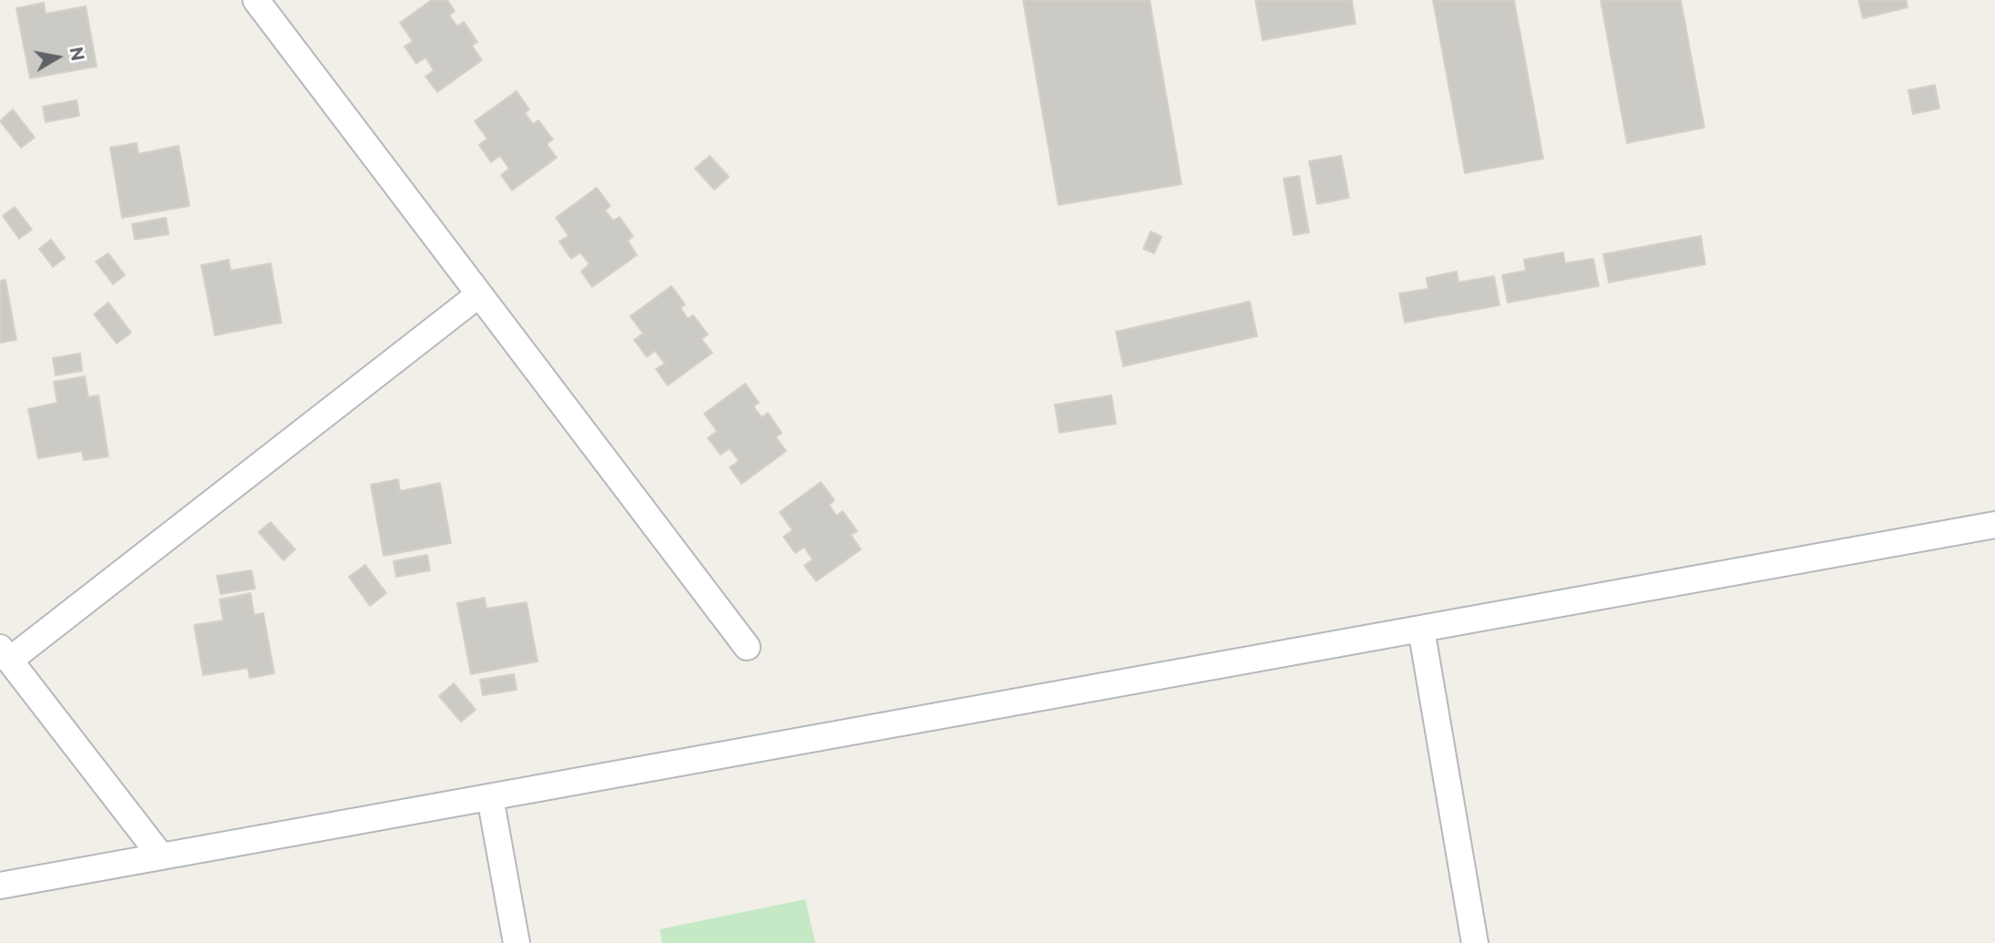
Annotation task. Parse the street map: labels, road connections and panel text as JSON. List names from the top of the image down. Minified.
{"north":"right"}
